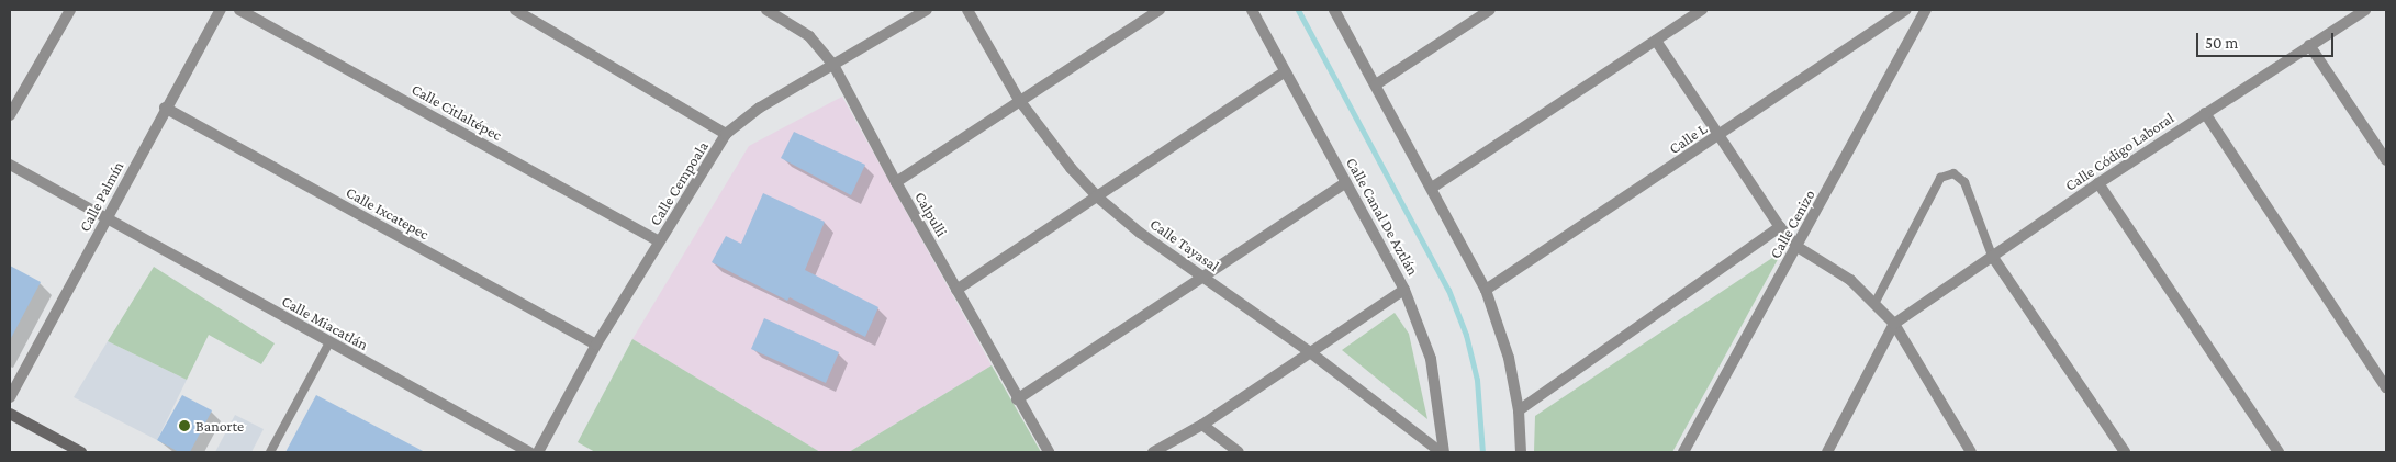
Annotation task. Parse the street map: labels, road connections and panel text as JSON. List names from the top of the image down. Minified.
{"streets":{"street":["Calle Citlaltépec","Calle L","Calle Código Laboral","Calle Cempoala","Calle Palmín","Calle Ixcatepec","Calpulli","Calle Canal De Aztlán","Calle Cenizo","Calle Tayasal","Calle Miacatlán"]},"crossings":[["Calle Citlaltépec","Calle Cempoala"],["Calle Cempoala","Calle Ixcatepec"],["Calle Cempoala","Calpulli"],["Calle Palmín","Calle Ixcatepec"],["Calle Palmín","Calle Miacatlán"],["Calle Canal De Aztlán","Calle Tayasal"]],"places":["Banorte"],"scale_bar":"50 m"}
